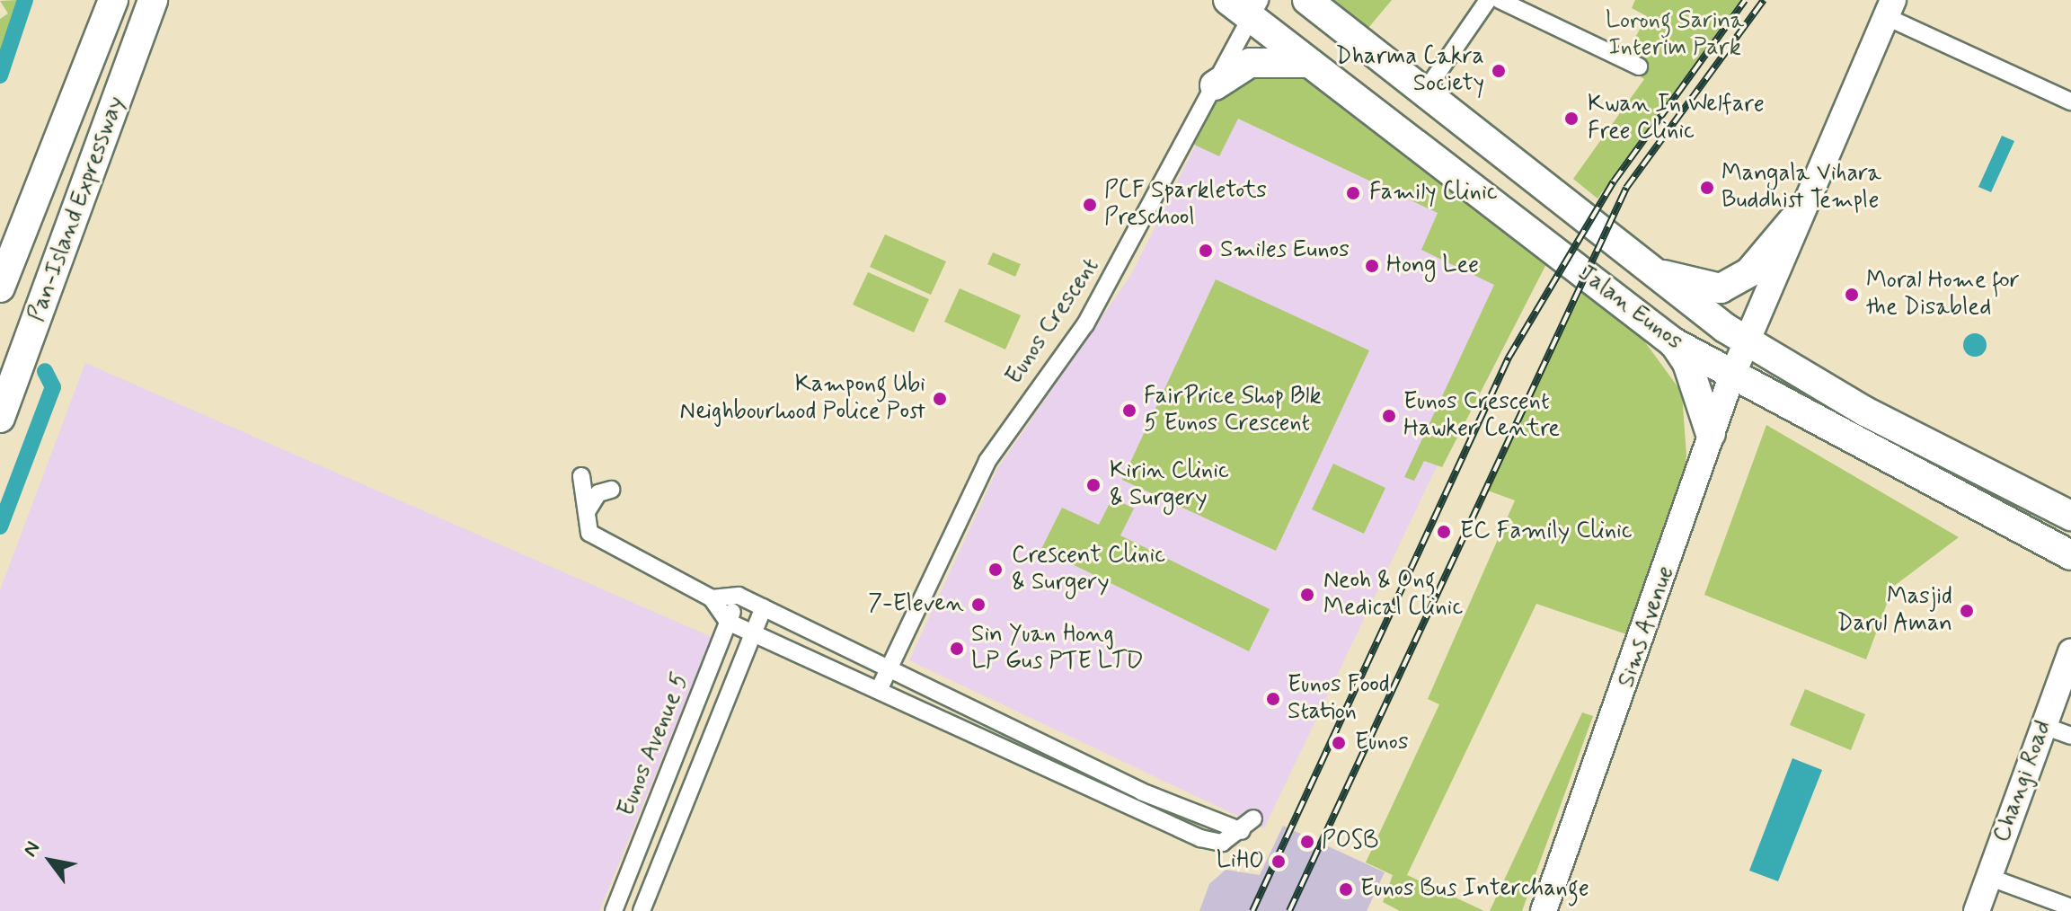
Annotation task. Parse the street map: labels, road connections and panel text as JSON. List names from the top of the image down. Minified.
{"streets":{"highway":["Pan-Island Expressway","Jalan Eunos"],"main road":["Sims Avenue","Changi Road"],"street":["Eunos Crescent","Eunos Avenue 5"]},"crossings":[["Jalan Eunos","Eunos Crescent"],["Jalan Eunos","Sims Avenue"]],"parks":["Lorong Sarina Interim Park"],"places":["Dharma Cakra Society","Kwan In Welfare Free Clinic","Mangala Vihara Buddhist Temple","Family Clinic","PCF Sparkletots Preschool","Smiles Eunos","Hong Lee","Moral Home for the Disabled","Kampong Ubi Neighbourhood Police Post","FairPrice Shop Blk 5 Eunos Crescent","Eunos Crescent Hawker Centre","Kirin Clinic & Surgery","EC Family Clinic","Crescent Clinic & Surgery","Neoh & Ong Medical Clinic","7-Eleven","Masjid Darul Aman","Sin Yuan Hong LP Gus PTE LTD","Eunos Food Station","Eunos","POSB","LiHO","Eunos Bus Interchange"],"north":"top left"}
